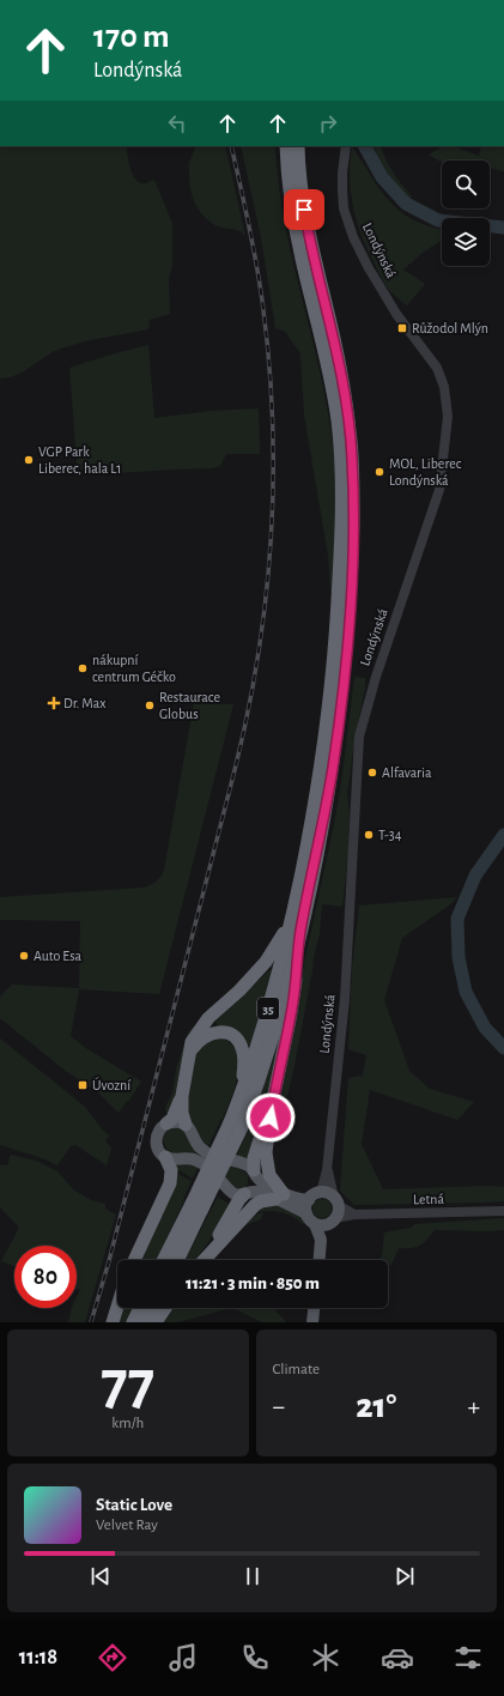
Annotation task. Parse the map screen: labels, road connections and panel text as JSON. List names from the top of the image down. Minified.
{"streets":{"highway":["Londýnská","35"],"street":["Letná"]},"crossings":[["Londýnská","35"],["Londýnská","Letná"]],"places":{"transit":["Růžodol Mlýn","Úvozní"],"other":["VGP Park Liberec, hala L1","MOL, Liberec Londýnská","nákupní centrum Géčko","Restaurace Globus","Alfavaria","T-34","Auto Esa"],"health":["Dr. Max"]},"page":{"turn":["170 m","Londýnská"],"limit":"80","trip":"11:21 · 3 min · 850 m","tile":[["77","km/h"],"Climate"],"heat":["−","21°","+"],"song":["Static Love","Velvet Ray"],"tabs":"11:18"}}
